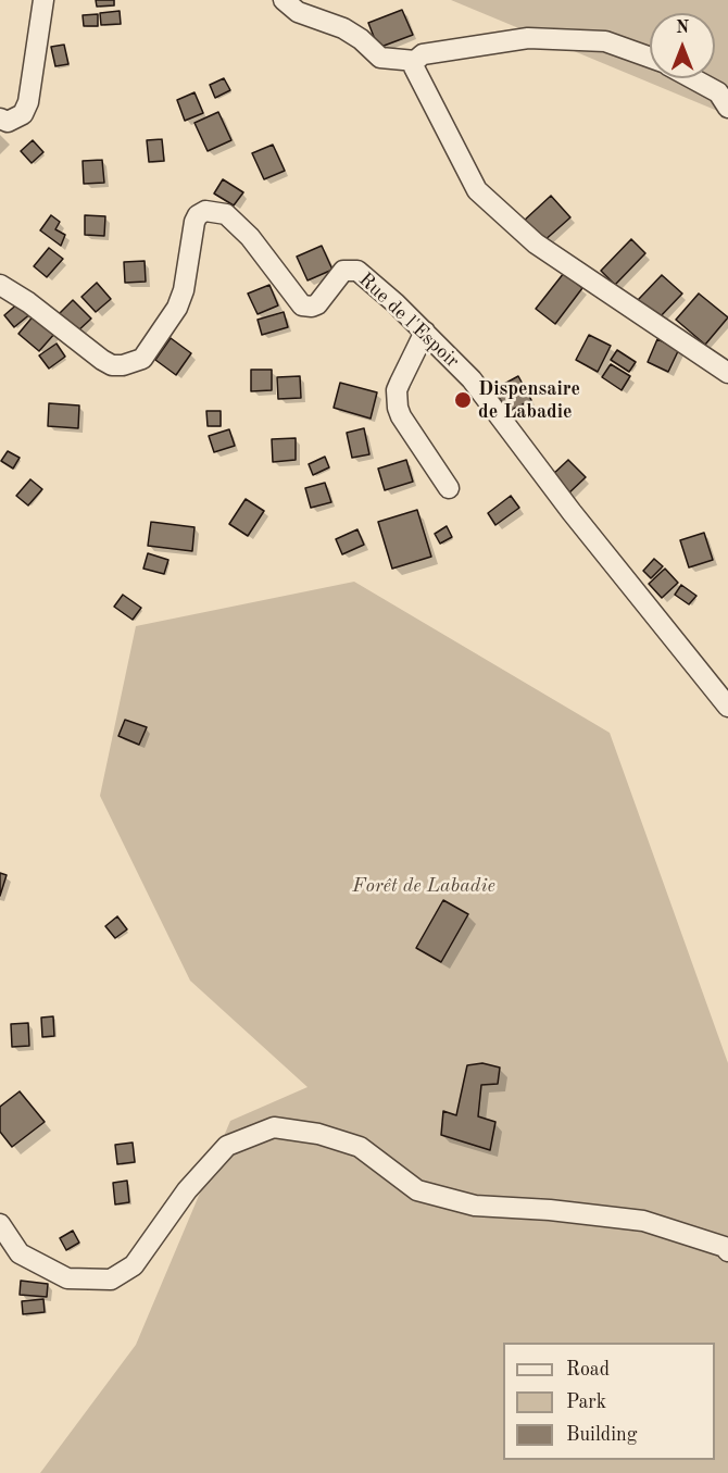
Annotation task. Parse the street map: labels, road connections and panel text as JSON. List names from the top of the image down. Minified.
{"streets":{"street":["Rue de l'Espoir"]},"parks":["Forêt de Labadie"],"places":["Dispensaire de Labadie"],"legend":["Road","Park","Building"],"north":"top"}
